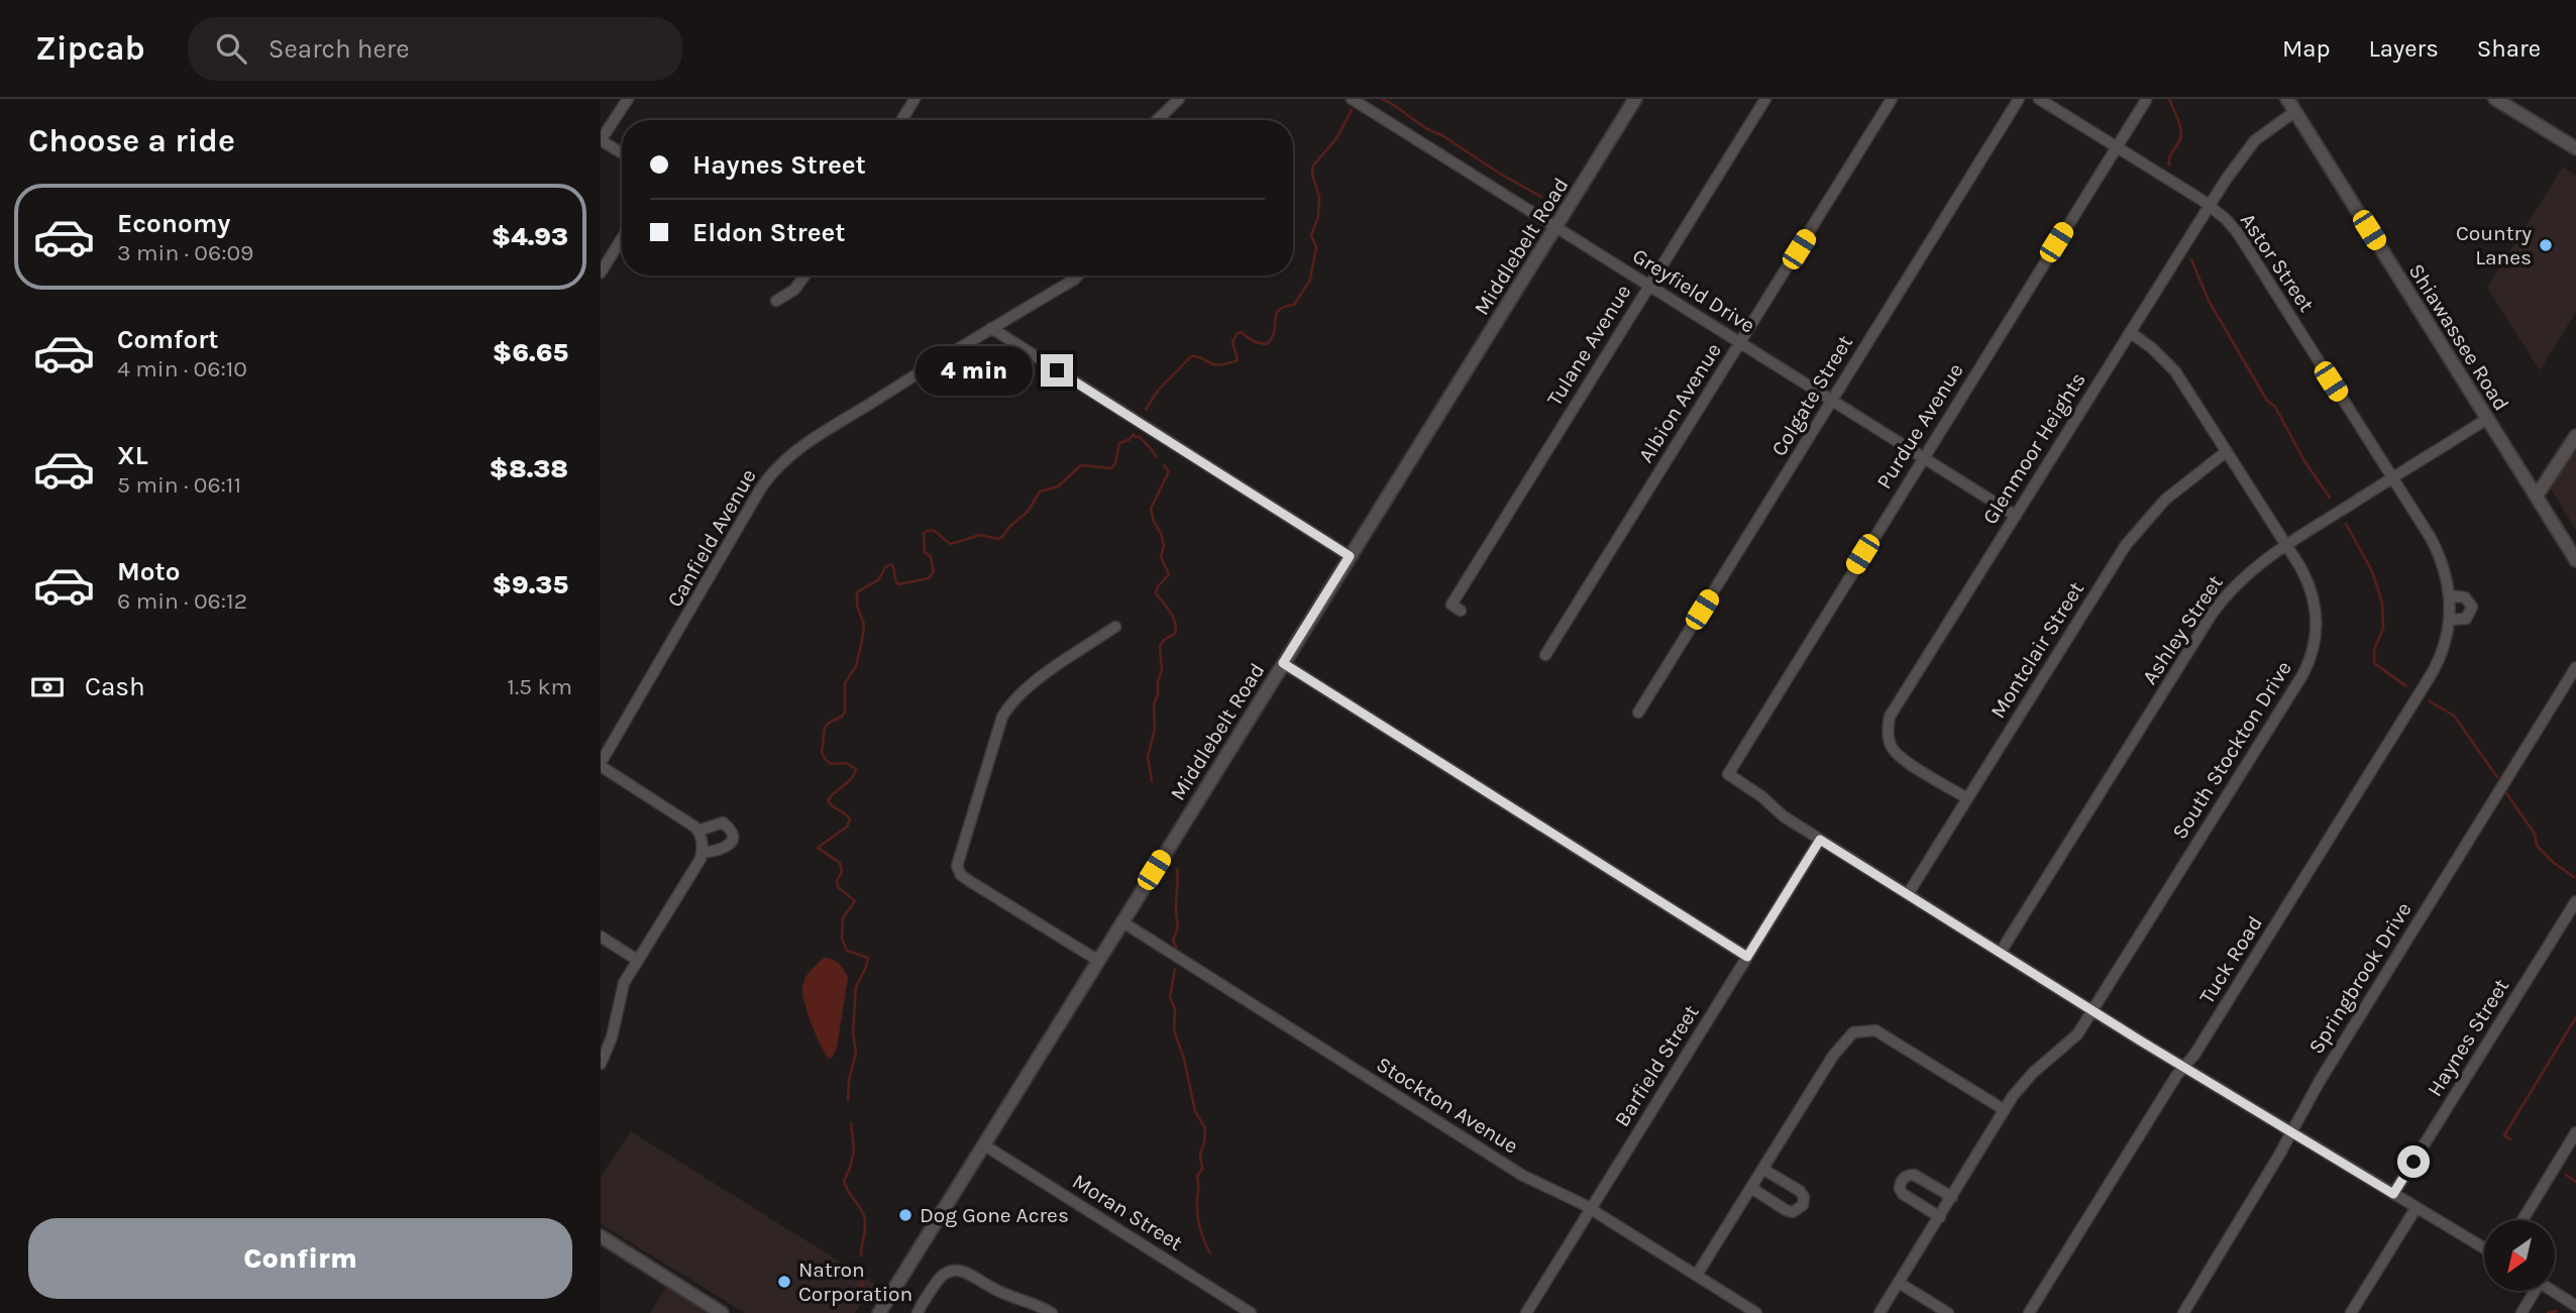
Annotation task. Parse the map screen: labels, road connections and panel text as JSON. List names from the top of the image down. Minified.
{"streets":{"street":["Middlebelt Road","Astor Street","Greyfield Drive","Shiawassee Road","Tulane Avenue","Colgate Street","Albion Avenue","Purdue Avenue","Glenmoor Heights","Canfield Avenue","Ashley Street","Montclair Street","South Stockton Drive","Tuck Road","Springbrook Drive","Haynes Street","Barfield Street","Stockton Avenue","Moran Street"]},"crossings":[["Middlebelt Road","Greyfield Drive"],["Middlebelt Road","Stockton Avenue"],["Middlebelt Road","Moran Street"],["Astor Street","Purdue Avenue"],["Astor Street","Glenmoor Heights"],["Astor Street","Ashley Street"],["Astor Street","Tuck Road"],["Greyfield Drive","Tulane Avenue"],["Greyfield Drive","Colgate Street"],["Greyfield Drive","Albion Avenue"],["Greyfield Drive","Purdue Avenue"],["Greyfield Drive","Glenmoor Heights"],["Shiawassee Road","Glenmoor Heights"],["Shiawassee Road","Ashley Street"],["Purdue Avenue","Barfield Street"],["Glenmoor Heights","Montclair Street"],["Glenmoor Heights","South Stockton Drive"],["Ashley Street","South Stockton Drive"],["Ashley Street","Tuck Road"],["Montclair Street","South Stockton Drive"],["Barfield Street","Stockton Avenue"]],"places":["Country Lanes","Dog Gone Acres","Natron Corporation"],"north":"bottom left","page":{"header":"Zipcab","search":"Search here","nav":["Map","Layers","Share"],"heading":"Choose a ride","banner":["Haynes Street","Eldon Street"],"list":[{"name":"Economy","note":"3 min · 06:09","value":"$4.93"},{"name":"Comfort","note":"4 min · 06:10","value":"$6.65"},{"name":"XL","note":"5 min · 06:11","value":"$8.38"},{"name":"Moto","note":"6 min · 06:12","value":"$9.35"}],"bubble":"4 min","pay":["Cash","1.5 km"],"buttons":"Confirm"}}
